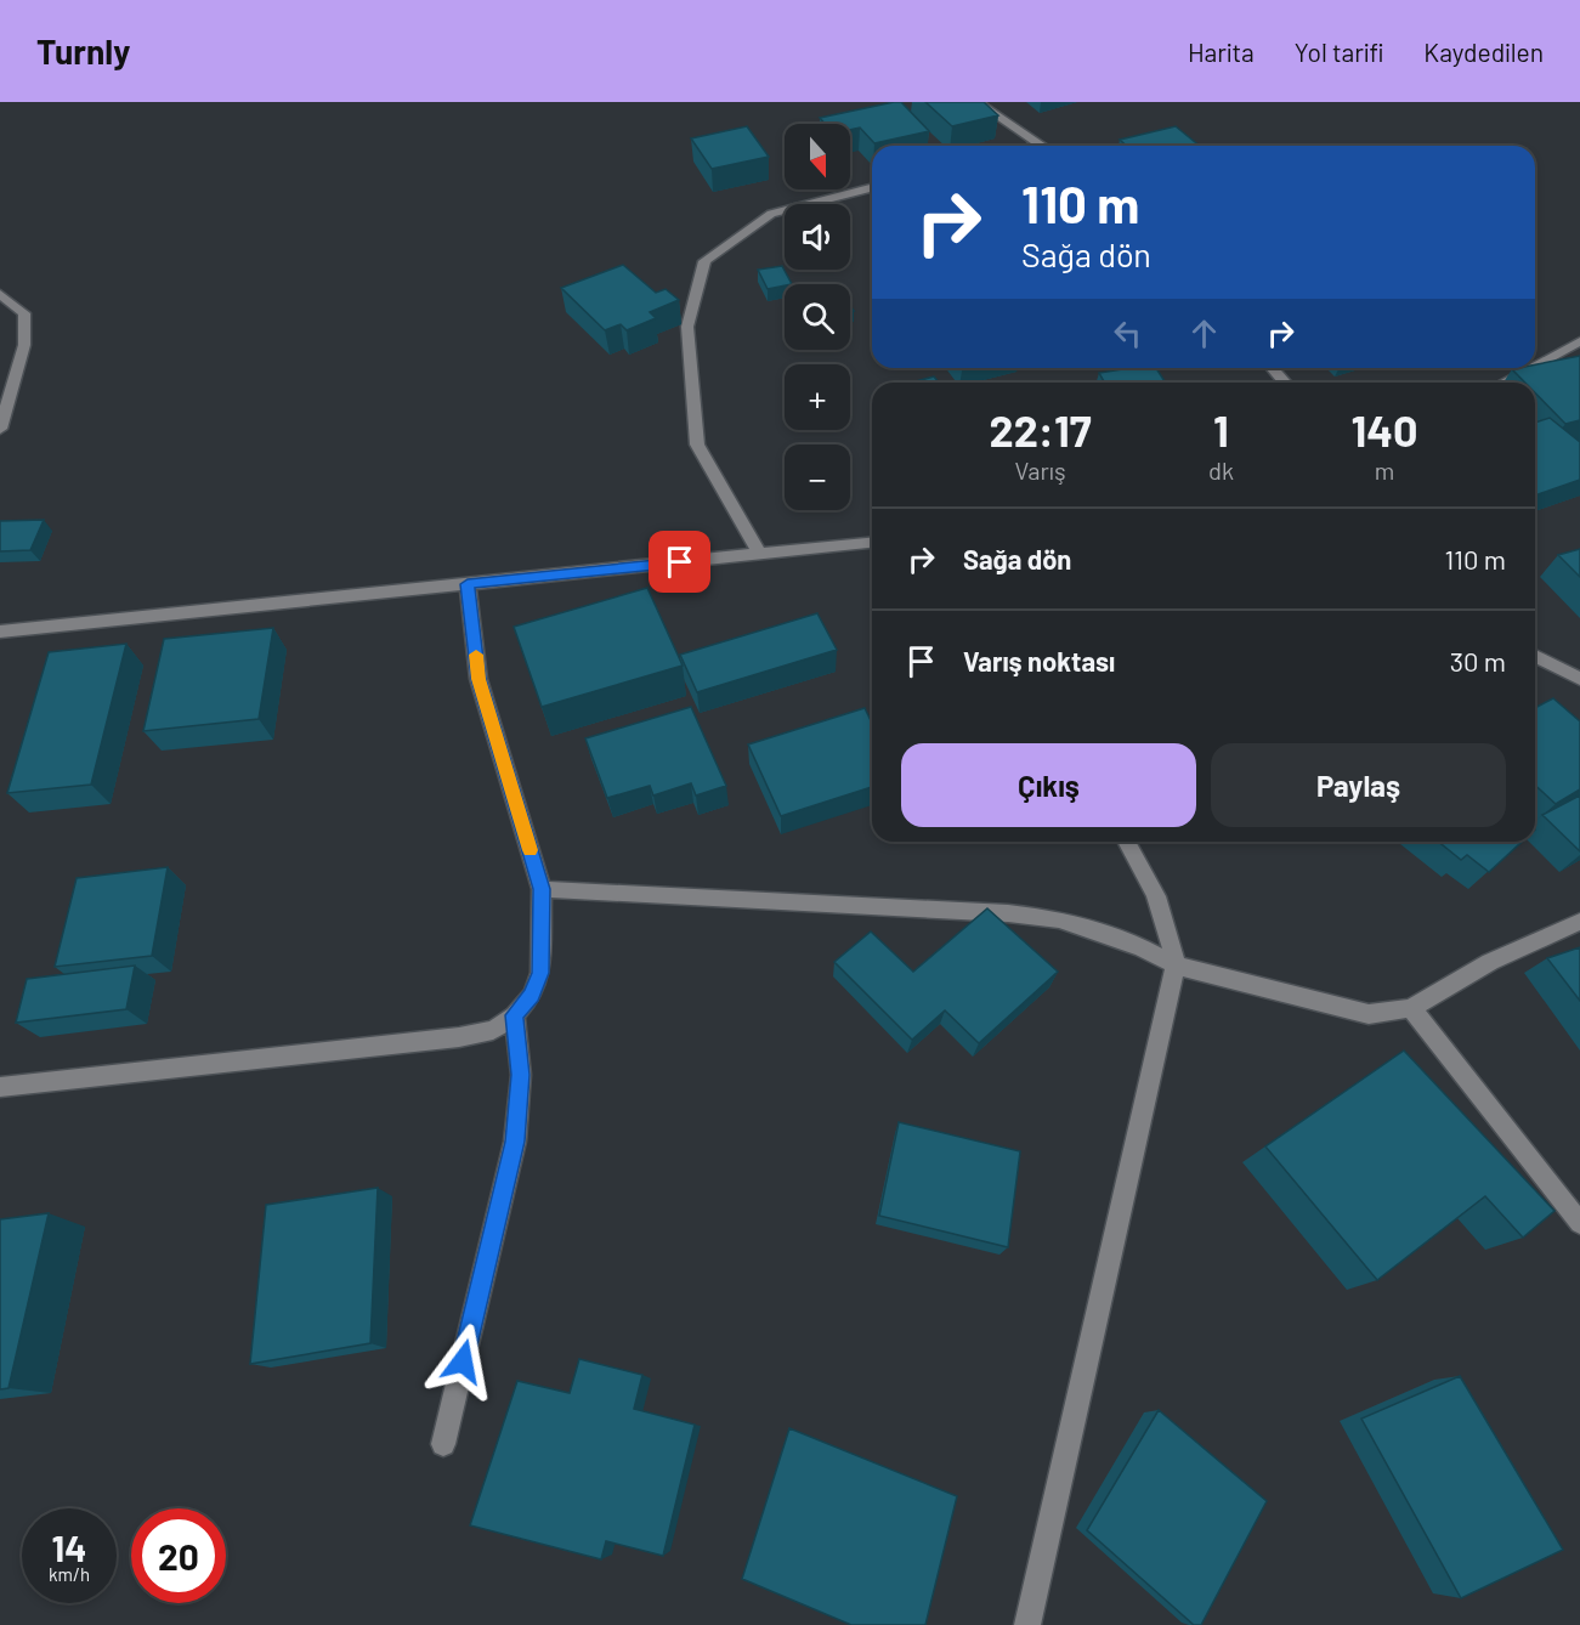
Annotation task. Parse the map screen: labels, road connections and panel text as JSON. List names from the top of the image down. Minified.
{"north":"bottom","page":{"header":"Turnly","nav":["Harita","Yol tarifi","Kaydedilen"],"map_buttons":["+","−"],"turn":["110 m","Sağa dön"],"eta":["22:17","Varış","1","dk","140","m"],"list":[{"name":"Sağa dön","value":"110 m"},{"name":"Varış noktası","value":"30 m"}],"buttons":["Çıkış","Paylaş"],"speed":"14 km/h","limit":"20"}}
